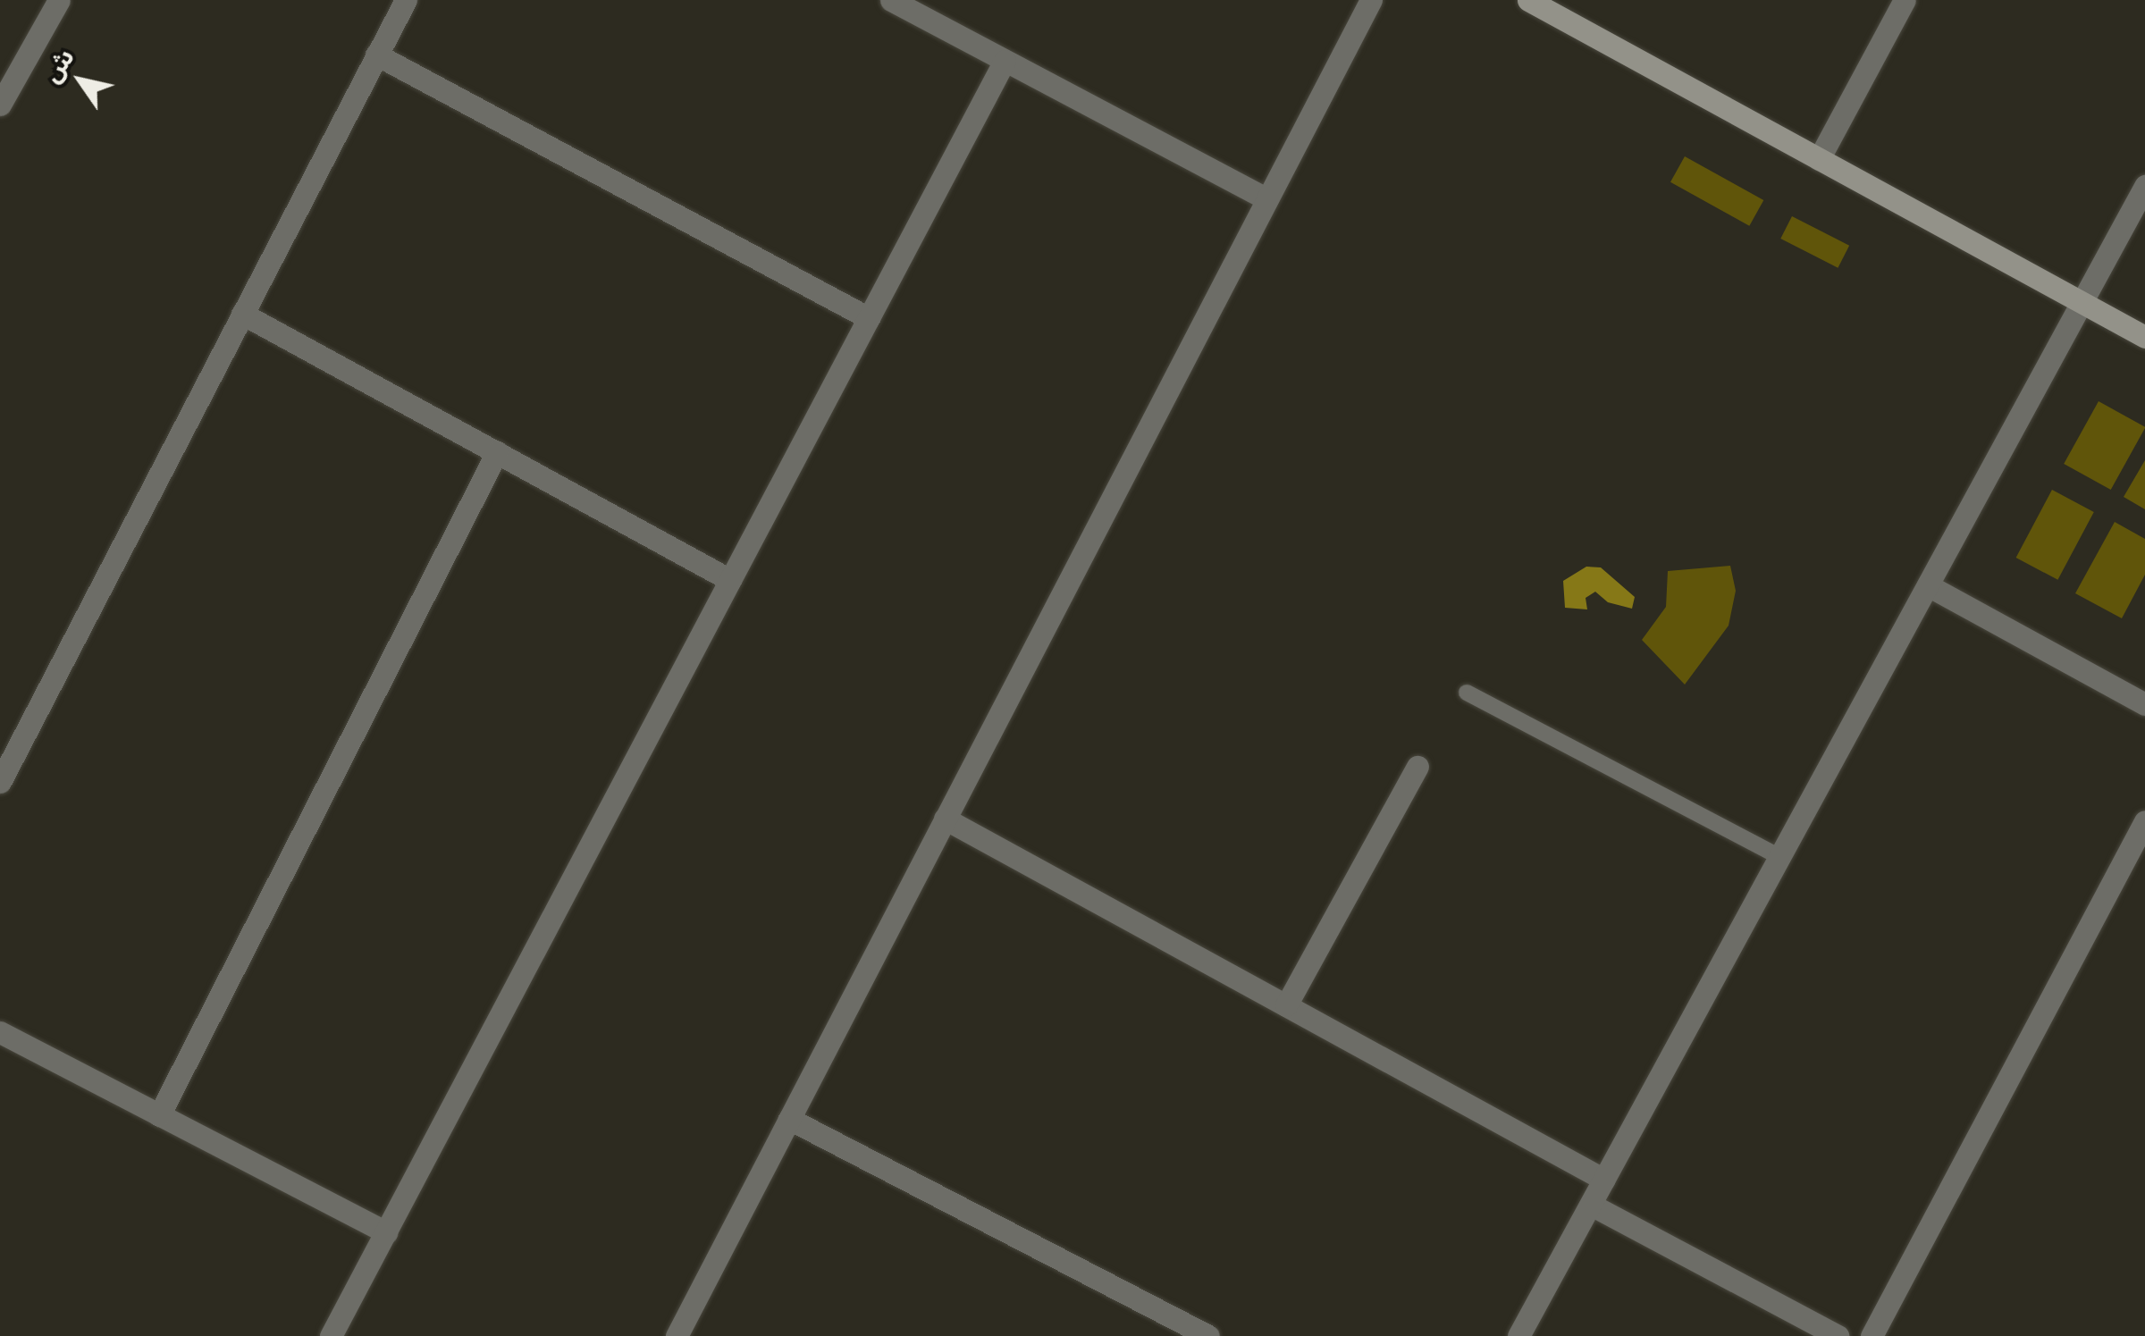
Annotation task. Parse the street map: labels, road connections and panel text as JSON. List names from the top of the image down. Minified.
{"north":"top left"}
